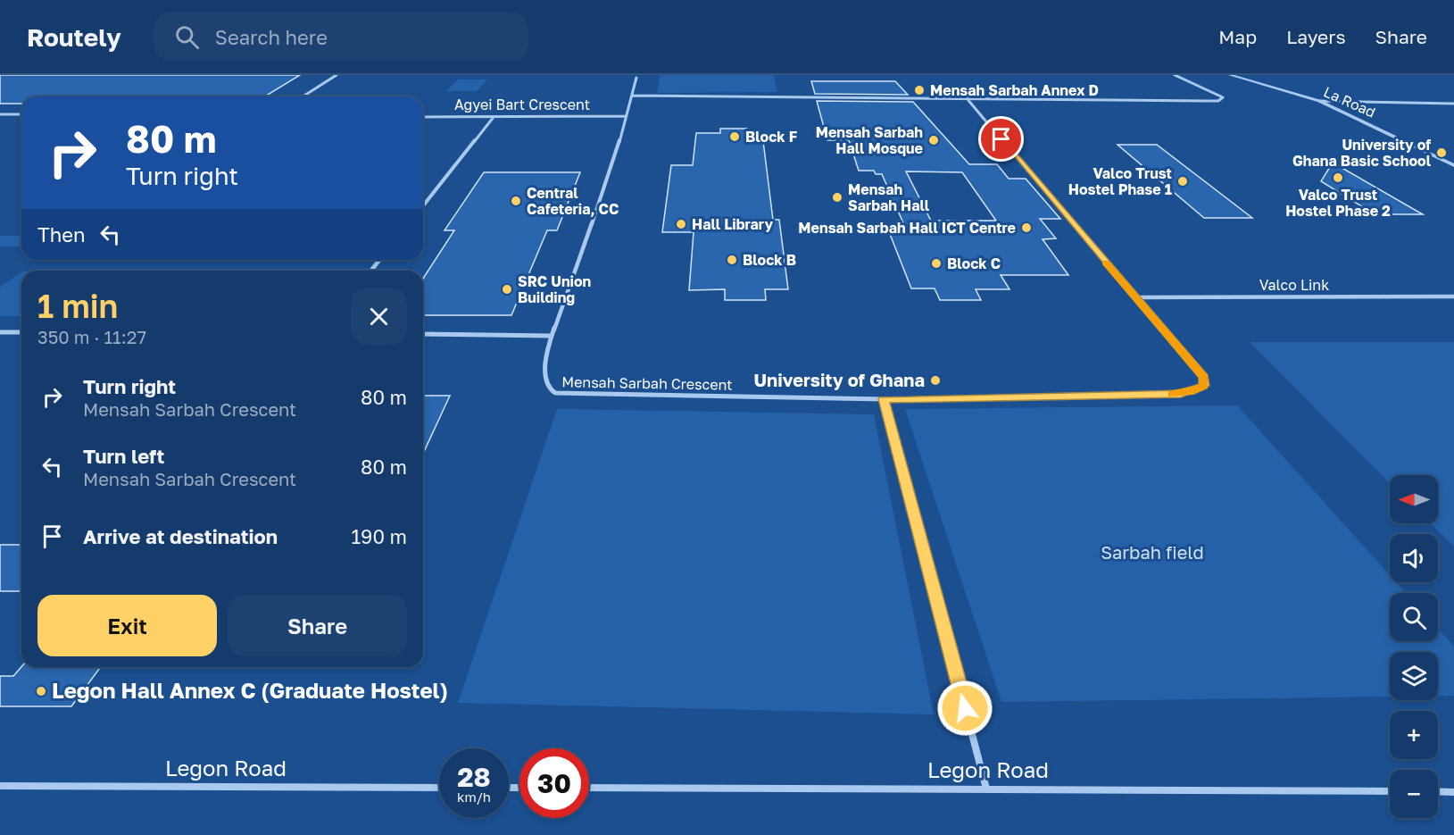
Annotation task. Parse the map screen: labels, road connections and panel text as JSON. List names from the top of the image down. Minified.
{"streets":{"street":["La Road","Agyei Bart Crescent","Valco Link","Mensah Sarbah Crescent","Legon Road"]},"crossings":[["Valco Link","Mensah Sarbah Crescent"]],"parks":["Sarbah field"],"places":["Mensah Sarbah Annex D","Block F","Mensah Sarbah Hall Mosque","University of Ghana Basic School","Valco Trust Hostel Phase 2","Valco Trust Hostel Phase 1","Mensah Sarbah Hall","Central Cafeteria, CC","Hall Library","Mensah Sarbah Hall ICT Centre","Block B","Block C","SRC Union Building","University of Ghana","Legon Hall Annex C (Graduate Hostel)"],"north":"left","page":{"header":"Routely","search":"Search here","nav":["Map","Layers","Share"],"turn":["80 m","Turn right"],"then":"Then","heading":["1 min","350 m · 11:27"],"list":[{"name":"Turn right","note":"Mensah Sarbah Crescent","value":"80 m"},{"name":"Turn left","note":"Mensah Sarbah Crescent","value":"80 m"},{"name":"Arrive at destination","value":"190 m"}],"map_buttons":["+","−"],"buttons":["Exit","Share"],"speed":"28 km/h","limit":"30"}}
